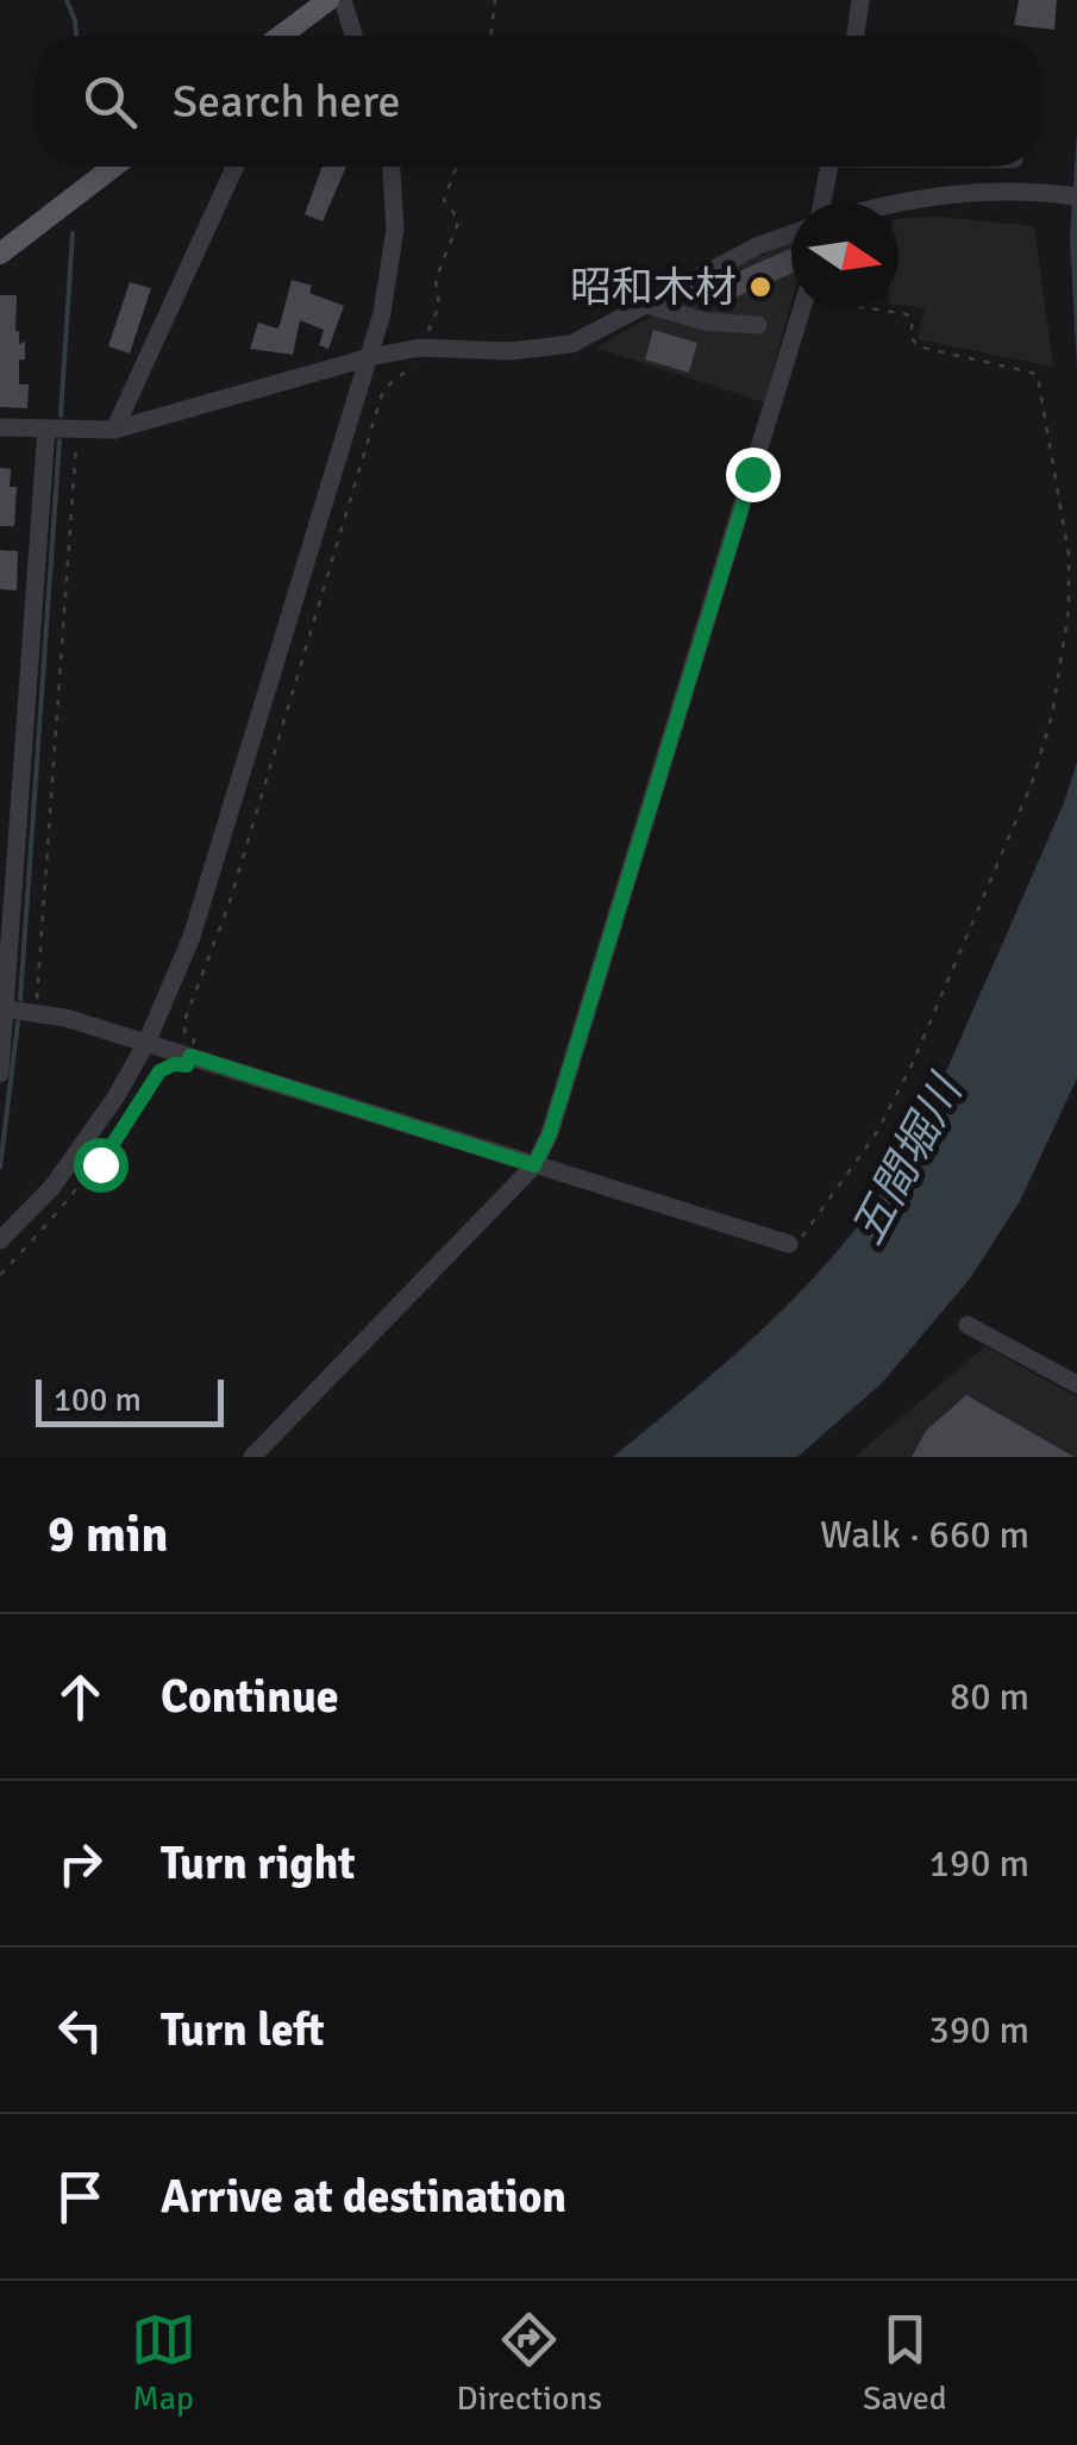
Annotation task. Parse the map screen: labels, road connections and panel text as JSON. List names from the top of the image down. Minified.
{"water":["五間堀川"],"places":["昭和木材"],"scale_bar":"100 m","north":"right","page":{"search":"Search here","scale":"100 m","heading":["9 min","Walk · 660 m"],"list":[["Continue","80 m"],["Turn right","190 m"],["Turn left","390 m"],"Arrive at destination"],"nav":["Map","Directions","Saved"]}}
